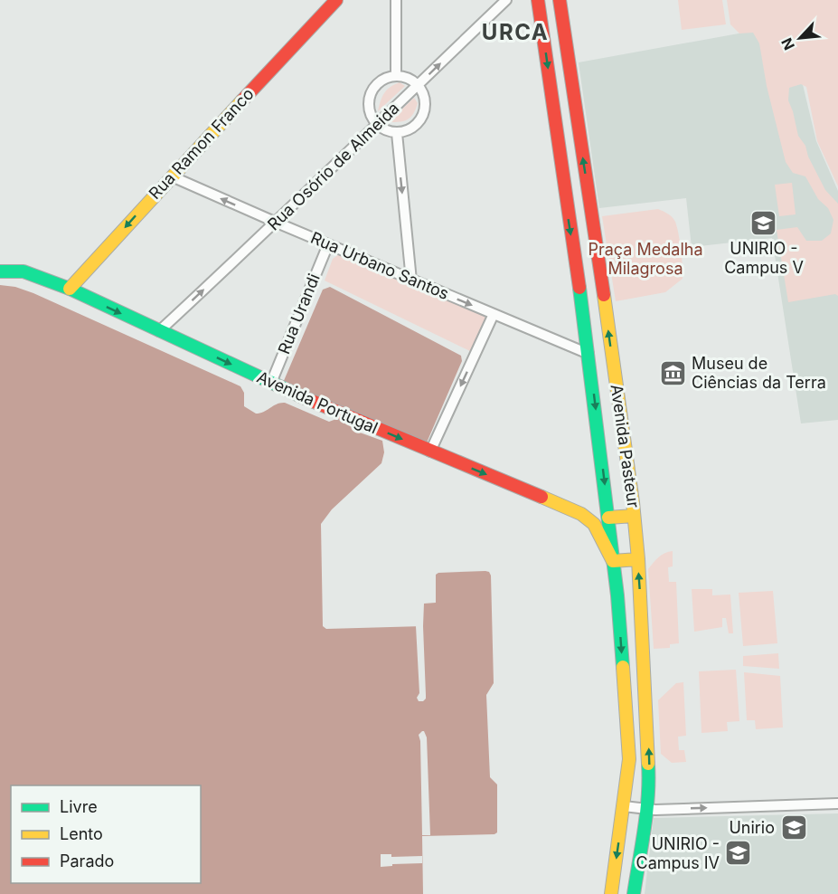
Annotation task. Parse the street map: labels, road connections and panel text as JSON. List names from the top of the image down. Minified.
{"streets":{"street":["Rua Ramon Franco","Rua Osório de Almeida","Rua Urbano Santos","Rua Urandi","Avenida Portugal","Avenida Pasteur"]},"crossings":[["Rua Ramon Franco","Rua Urbano Santos"],["Rua Ramon Franco","Avenida Portugal"],["Rua Osório de Almeida","Rua Urbano Santos"],["Rua Osório de Almeida","Avenida Portugal"],["Rua Urbano Santos","Rua Urandi"],["Rua Urbano Santos","Avenida Pasteur"],["Rua Urandi","Avenida Portugal"],["Avenida Portugal","Avenida Pasteur"]],"one_way":["Rua Ramon Franco","Rua Osório de Almeida","Avenida Portugal"],"districts":["URCA"],"parks":["Praça Medalha Milagrosa"],"places":{"school or university":["UNIRIO - Campus V","Unirio","UNIRIO - Campus IV"],"museum":["Museu de Ciências da Terra"]},"legend":["Livre","Lento","Parado"],"north":"bottom left"}
